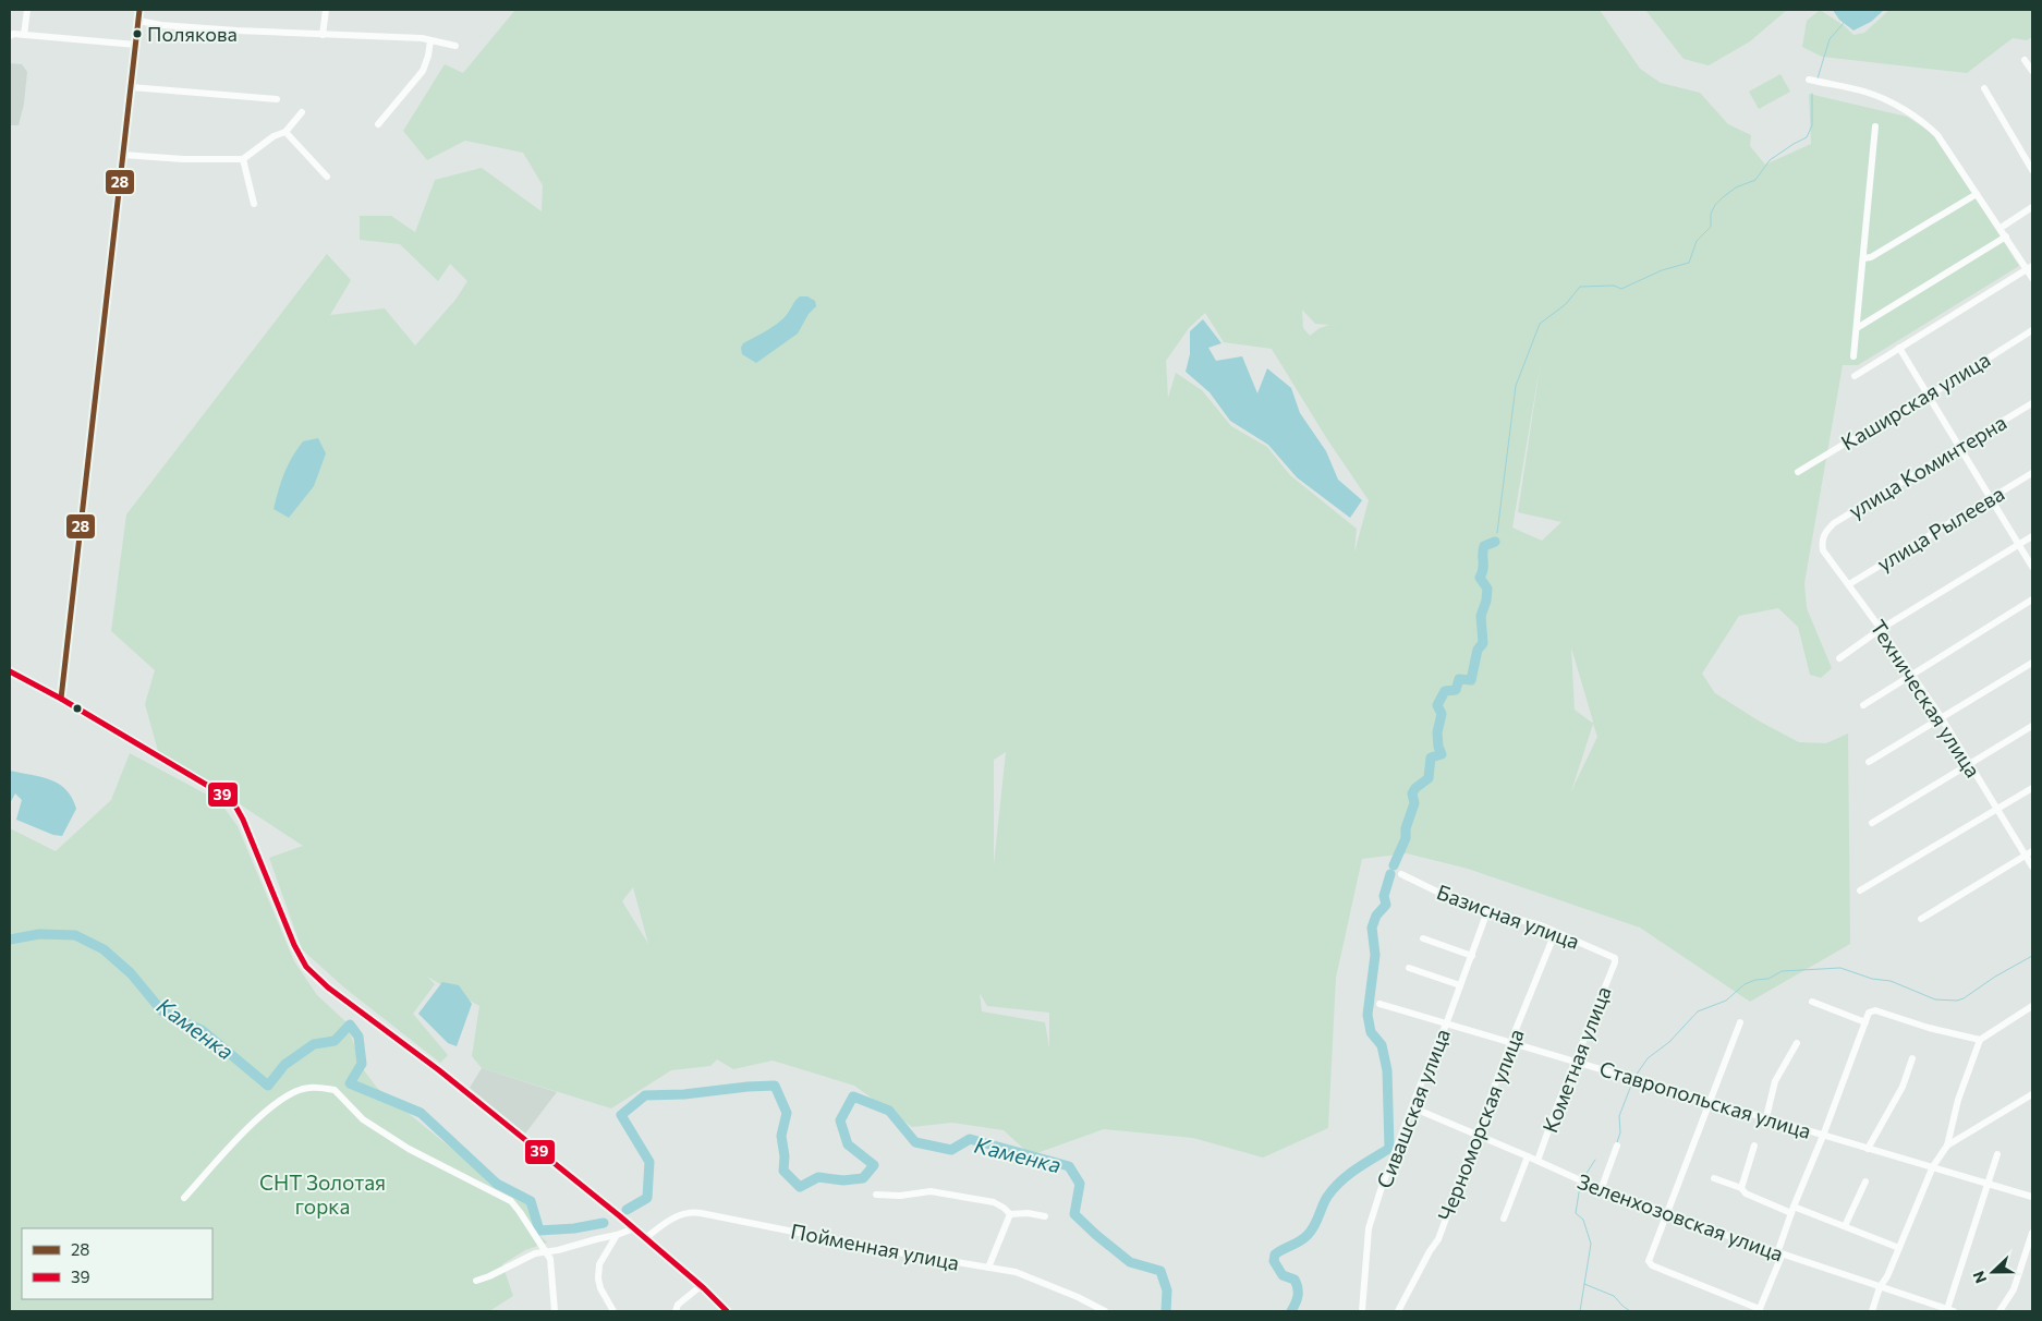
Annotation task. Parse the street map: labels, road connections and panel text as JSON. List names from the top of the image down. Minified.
{"streets":{"street":["Каширская улица","улица Коминтерна","улица Рылеева","Техническая улица","Базисная улица","Кометная улица","Ставропольская улица","Сивашская улица","Черноморская улица","Зеленхозовская улица","Пойменная улица"]},"crossings":[["улица Коминтерна","Техническая улица"],["улица Рылеева","Техническая улица"],["Базисная улица","Кометная улица"],["Базисная улица","Сивашская улица"],["Базисная улица","Черноморская улица"],["Кометная улица","Ставропольская улица"],["Кометная улица","Зеленхозовская улица"],["Ставропольская улица","Сивашская улица"],["Ставропольская улица","Черноморская улица"],["Сивашская улица","Зеленхозовская улица"],["Черноморская улица","Зеленхозовская улица"]],"water":["Каменка"],"parks":["СНТ Золотая горка"],"places":["Полякова"],"lines":["transit line 28","transit line 39"],"legend":["28","39"],"north":"left"}
